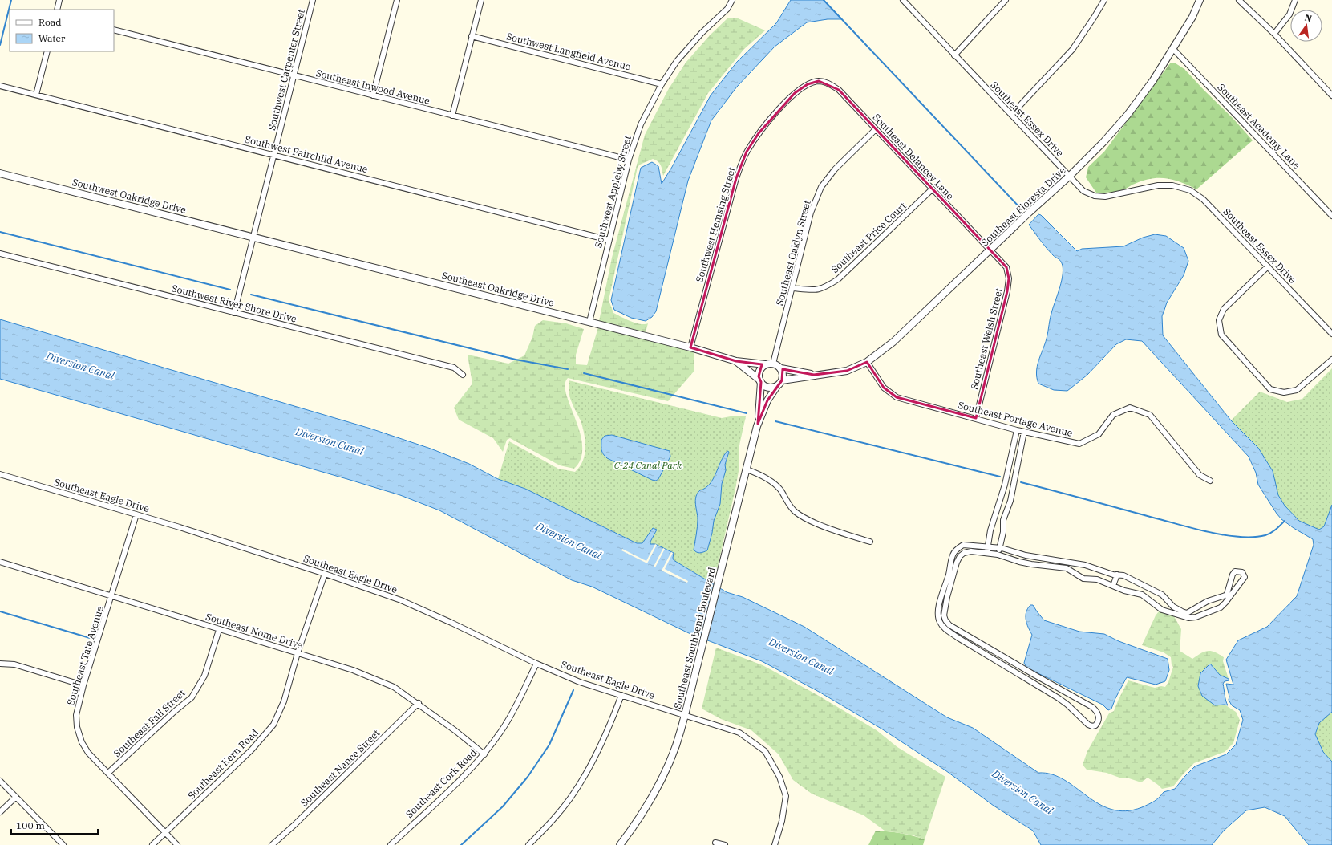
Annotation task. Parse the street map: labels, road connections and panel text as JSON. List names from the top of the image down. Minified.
{"streets":{"street":["Southwest Langfield Avenue","Southwest Carpenter Street","Southeast Inwood Avenue","Southeast Essex Drive","Southeast Academy Lane","Southwest Fairchild Avenue","Southeast Delancey Lane","Southwest Appleby Street","Southwest Oakridge Drive","Southeast Floresta Drive","Southwest Hemsing Street","Southeast Price Court","Southeast Oaklyn Street","Southeast Oakridge Drive","Southwest River Shore Drive","Southeast Welsh Street","Southeast Portage Avenue","Southeast Eagle Drive","Southeast Nome Drive","Southeast Southbend Boulevard","Southeast Tate Avenue","Southeast Fall Street","Southeast Kern Road","Southeast Nance Street","Southeast Cork Road"]},"crossings":[["Southwest Langfield Avenue","Southwest Appleby Street"],["Southwest Carpenter Street","Southeast Inwood Avenue"],["Southwest Carpenter Street","Southwest Fairchild Avenue"],["Southwest Carpenter Street","Southwest Oakridge Drive"],["Southwest Carpenter Street","Southeast Oakridge Drive"],["Southwest Carpenter Street","Southwest River Shore Drive"],["Southeast Inwood Avenue","Southwest Appleby Street"],["Southeast Essex Drive","Southeast Floresta Drive"],["Southeast Academy Lane","Southeast Floresta Drive"],["Southwest Fairchild Avenue","Southwest Appleby Street"],["Southeast Delancey Lane","Southeast Floresta Drive"],["Southeast Delancey Lane","Southwest Hemsing Street"],["Southeast Delancey Lane","Southeast Price Court"],["Southeast Delancey Lane","Southeast Oaklyn Street"],["Southeast Delancey Lane","Southeast Welsh Street"],["Southwest Appleby Street","Southeast Oakridge Drive"],["Southwest Oakridge Drive","Southeast Oakridge Drive"],["Southeast Floresta Drive","Southeast Oaklyn Street"],["Southeast Floresta Drive","Southeast Oakridge Drive"],["Southeast Floresta Drive","Southeast Welsh Street"],["Southeast Floresta Drive","Southeast Portage Avenue"],["Southeast Floresta Drive","Southeast Southbend Boulevard"],["Southwest Hemsing Street","Southeast Oakridge Drive"],["Southeast Price Court","Southeast Oaklyn Street"],["Southeast Oaklyn Street","Southeast Oakridge Drive"],["Southeast Oaklyn Street","Southeast Southbend Boulevard"],["Southeast Oakridge Drive","Southeast Southbend Boulevard"],["Southeast Welsh Street","Southeast Portage Avenue"],["Southeast Eagle Drive","Southeast Southbend Boulevard"],["Southeast Eagle Drive","Southeast Tate Avenue"],["Southeast Eagle Drive","Southeast Kern Road"],["Southeast Eagle Drive","Southeast Cork Road"],["Southeast Nome Drive","Southeast Tate Avenue"],["Southeast Nome Drive","Southeast Fall Street"],["Southeast Nome Drive","Southeast Kern Road"],["Southeast Nome Drive","Southeast Nance Street"],["Southeast Nome Drive","Southeast Cork Road"],["Southeast Tate Avenue","Southeast Fall Street"],["Southeast Tate Avenue","Southeast Kern Road"]],"water":["Diversion Canal"],"parks":["C-24 Canal Park"],"legend":["Road","Water"],"scale_bar":"100 m","north":"top"}
